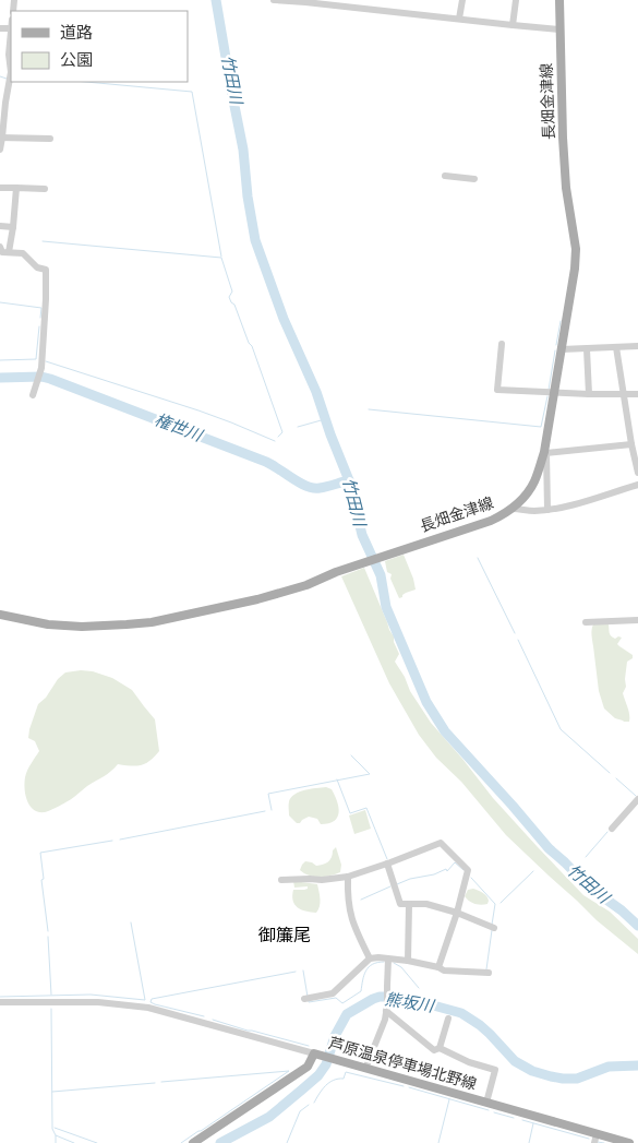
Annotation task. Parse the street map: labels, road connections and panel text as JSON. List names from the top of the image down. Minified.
{"streets":{"main road":["長畑金津線","芦原温泉停車場北野線"]},"districts":["御簾尾"],"water":["竹田川","権世川","熊坂川"],"legend":["道路","公園"]}
